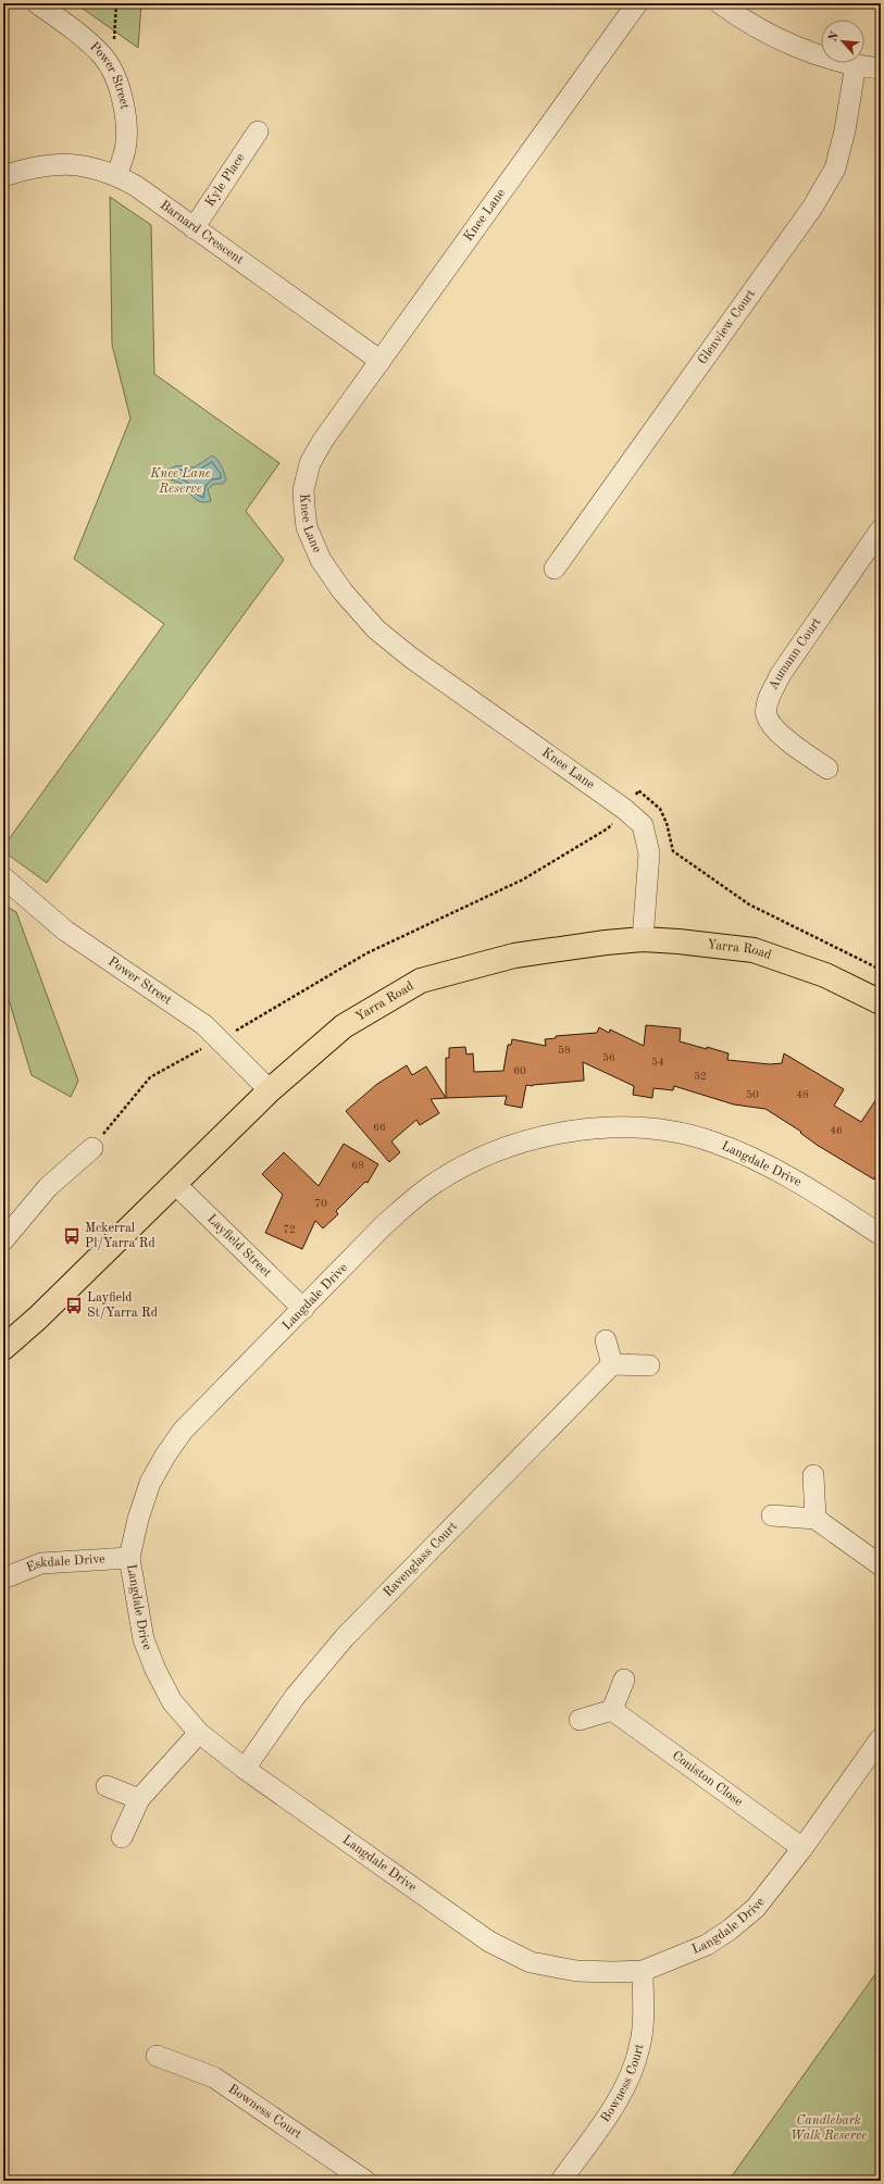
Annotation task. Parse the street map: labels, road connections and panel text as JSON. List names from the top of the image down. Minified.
{"streets":{"main road":["Yarra Road"],"street":["Power Street","Kyle Place","Knee Lane","Barnard Crescent","Glenview Court","Aumann Court","Langdale Drive","Layfield Street","Ravenglass Court","Eskdale Drive","Coniston Close","Bowness Court"]},"crossings":[["Power Street","Barnard Crescent"],["Power Street","Yarra Road"],["Kyle Place","Barnard Crescent"],["Knee Lane","Barnard Crescent"],["Knee Lane","Yarra Road"],["Yarra Road","Layfield Street"],["Langdale Drive","Layfield Street"],["Langdale Drive","Ravenglass Court"],["Langdale Drive","Eskdale Drive"],["Langdale Drive","Coniston Close"],["Langdale Drive","Bowness Court"]],"parks":["Knee Lane Reserve","Candlebark Walk Reserve"],"places":{"bus stop":["Mckerral Pl/Yarra Rd","Layfield St/Yarra Rd"]},"house_numbers":["58","56","54","60","52","50","48","66","46","68","70","72"],"north":"top left"}
